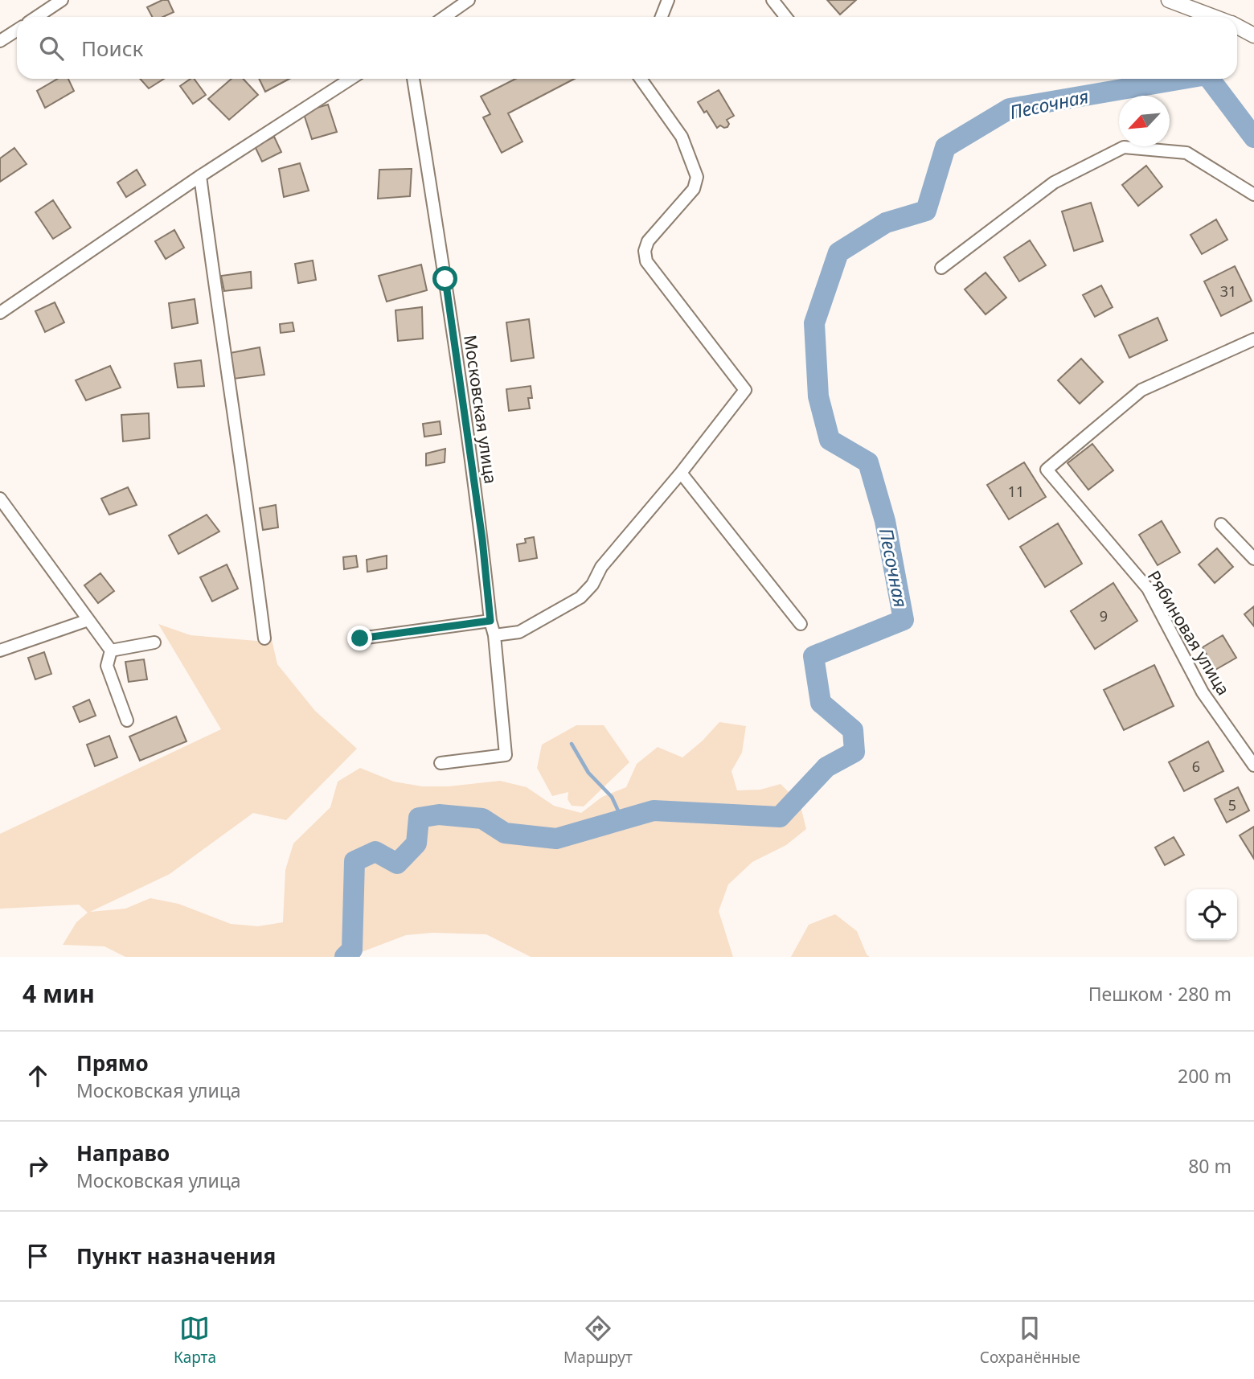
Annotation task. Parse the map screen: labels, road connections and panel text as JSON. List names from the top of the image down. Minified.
{"streets":{"street":["Московская улица","Рябиновая улица"]},"water":["Песочная"],"house_numbers":["31","11","9","6","5"],"north":"bottom left","page":{"search":"Поиск","heading":["4 мин","Пешком · 280 m"],"list":[["Прямо","Московская улица","200 m"],["Направо","Московская улица","80 m"],"Пункт назначения"],"nav":["Карта","Маршрут","Сохранённые"]}}
